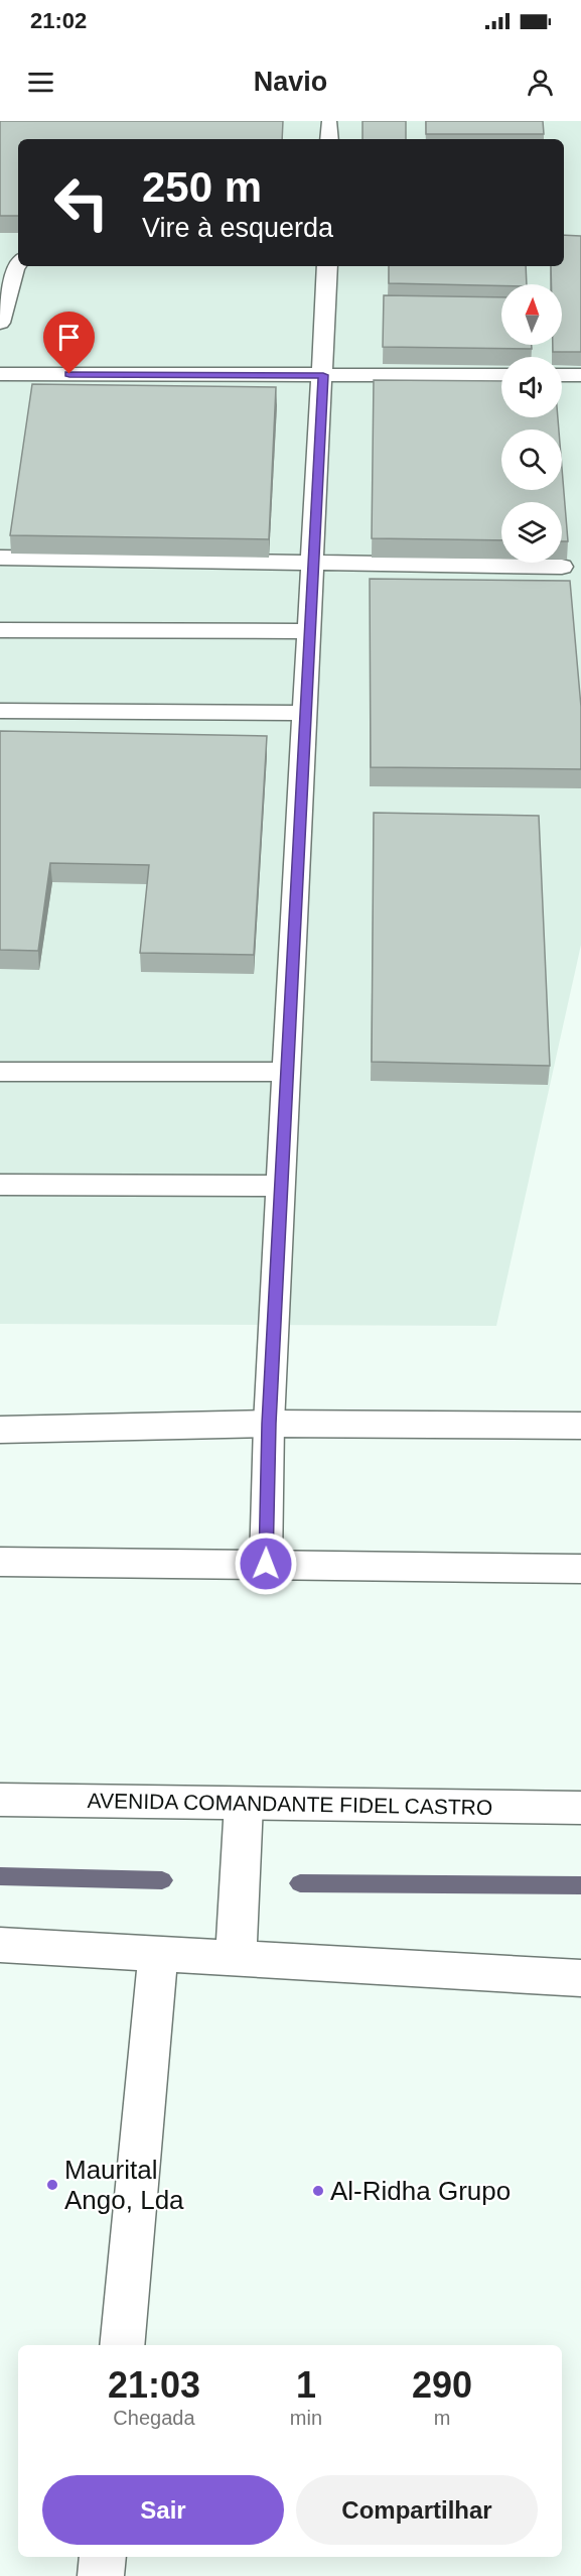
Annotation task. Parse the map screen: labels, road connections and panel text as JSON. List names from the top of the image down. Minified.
{"streets":{"main road":["AVENIDA COMANDANTE FIDEL CASTRO"]},"places":["Maurital Ango, Lda","Al-Ridha Grupo"],"north":"top","page":{"status":"21:02","header":"Navio","turn":["250 m","Vire à esquerda"],"eta":["21:03","Chegada","1","min","290","m"],"buttons":["Sair","Compartilhar"]}}
